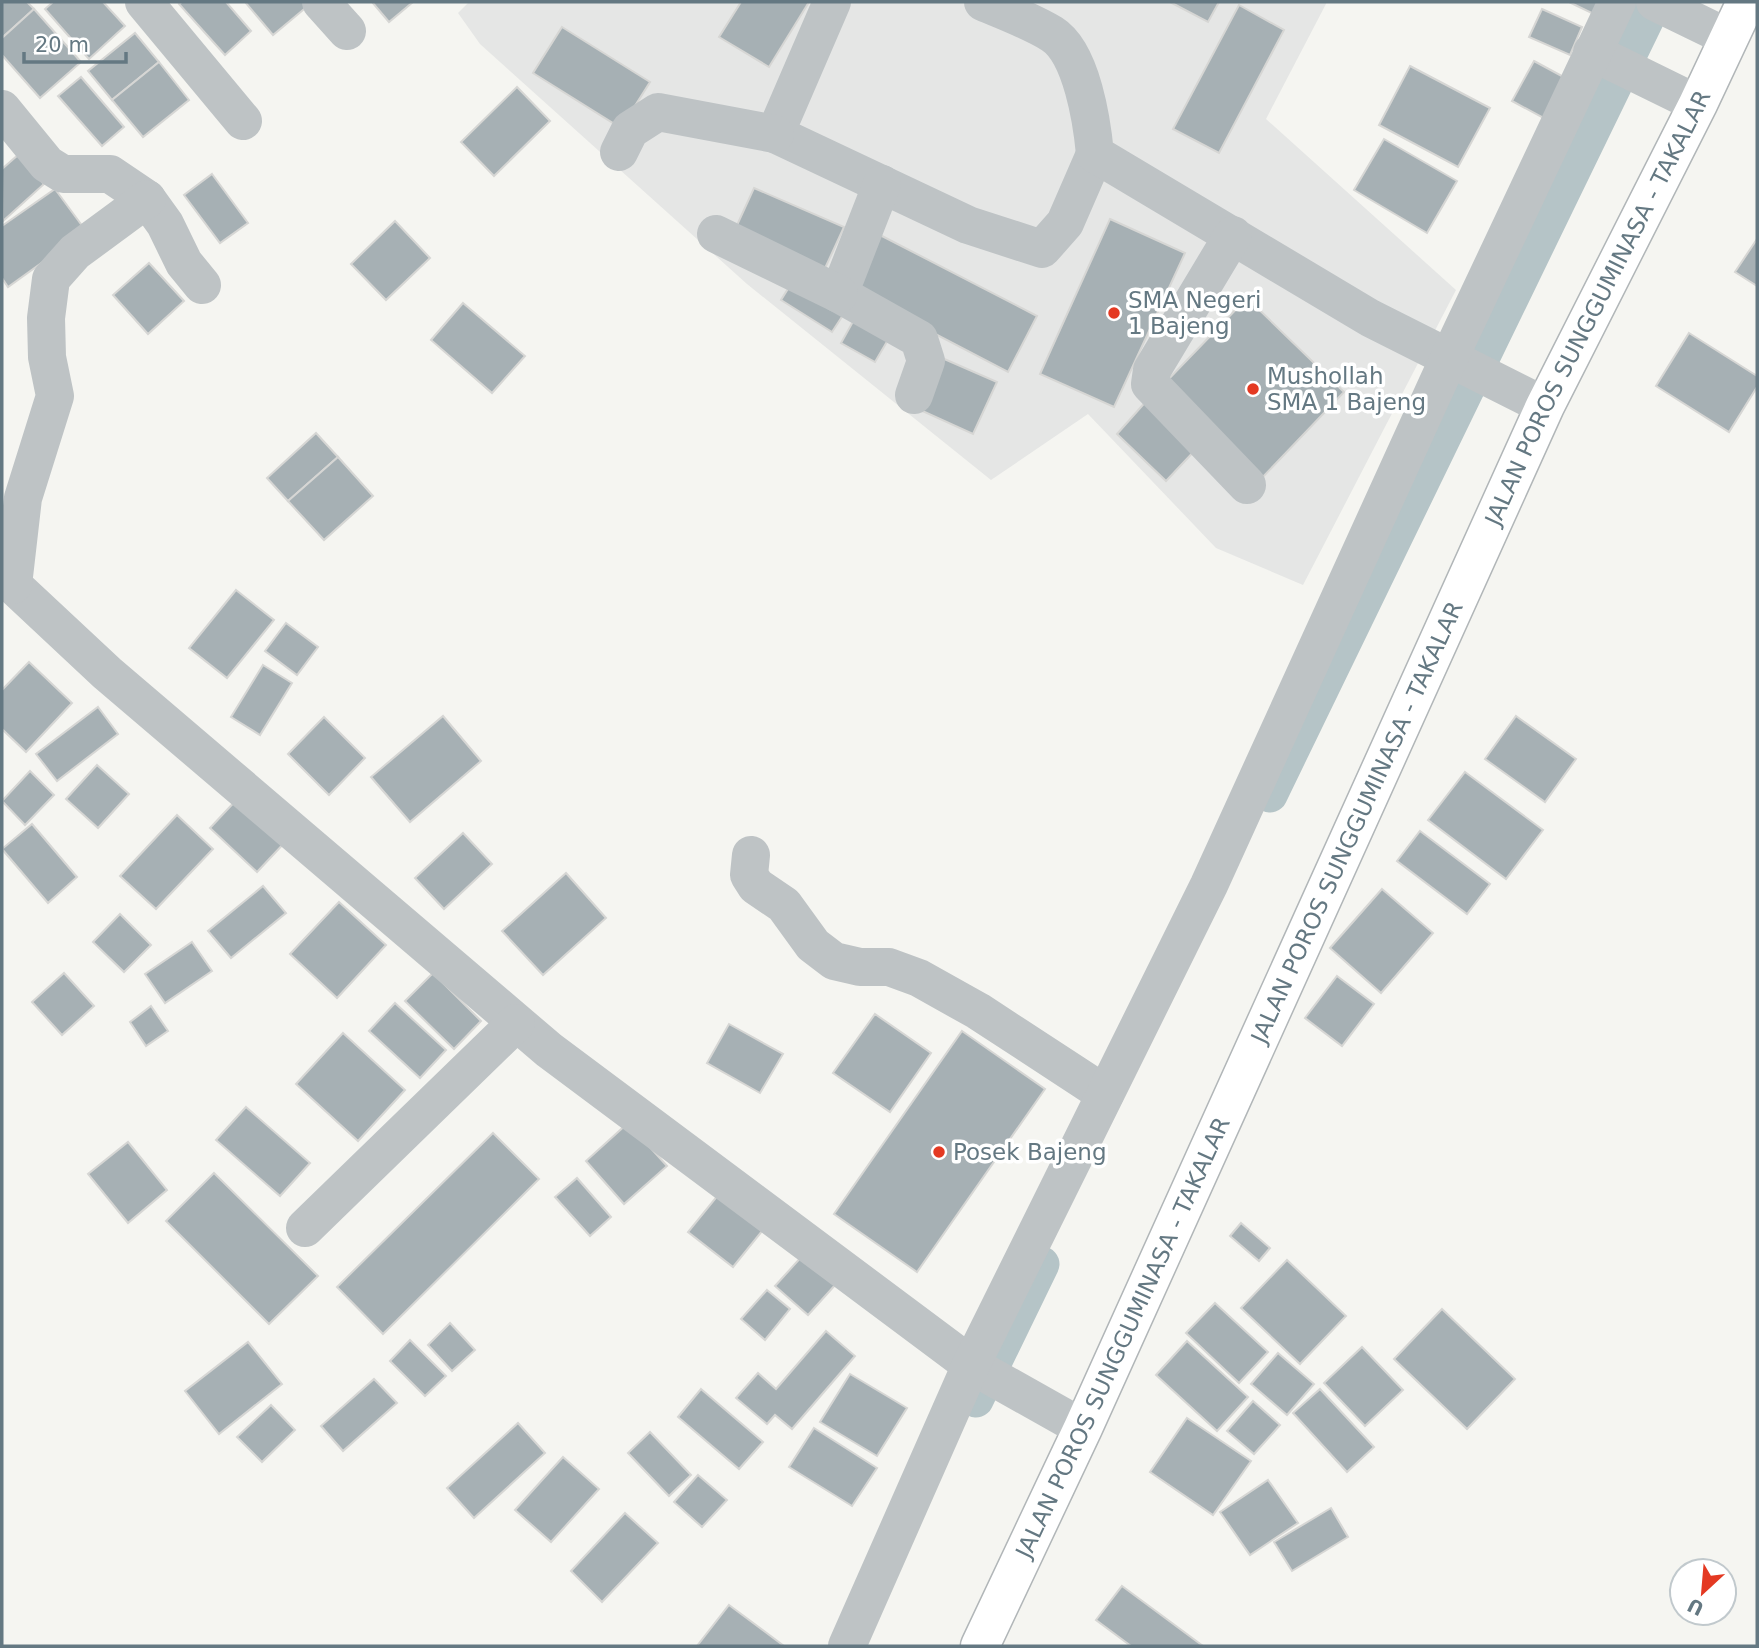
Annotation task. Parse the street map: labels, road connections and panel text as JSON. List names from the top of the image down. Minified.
{"streets":{"highway":["JALAN POROS SUNGGUMINASA - TAKALAR"]},"places":["SMA Negeri 1 Bajeng","Mushollah SMA 1 Bajeng","Posek Bajeng"],"scale_bar":"20 m","north":"bottom left"}
